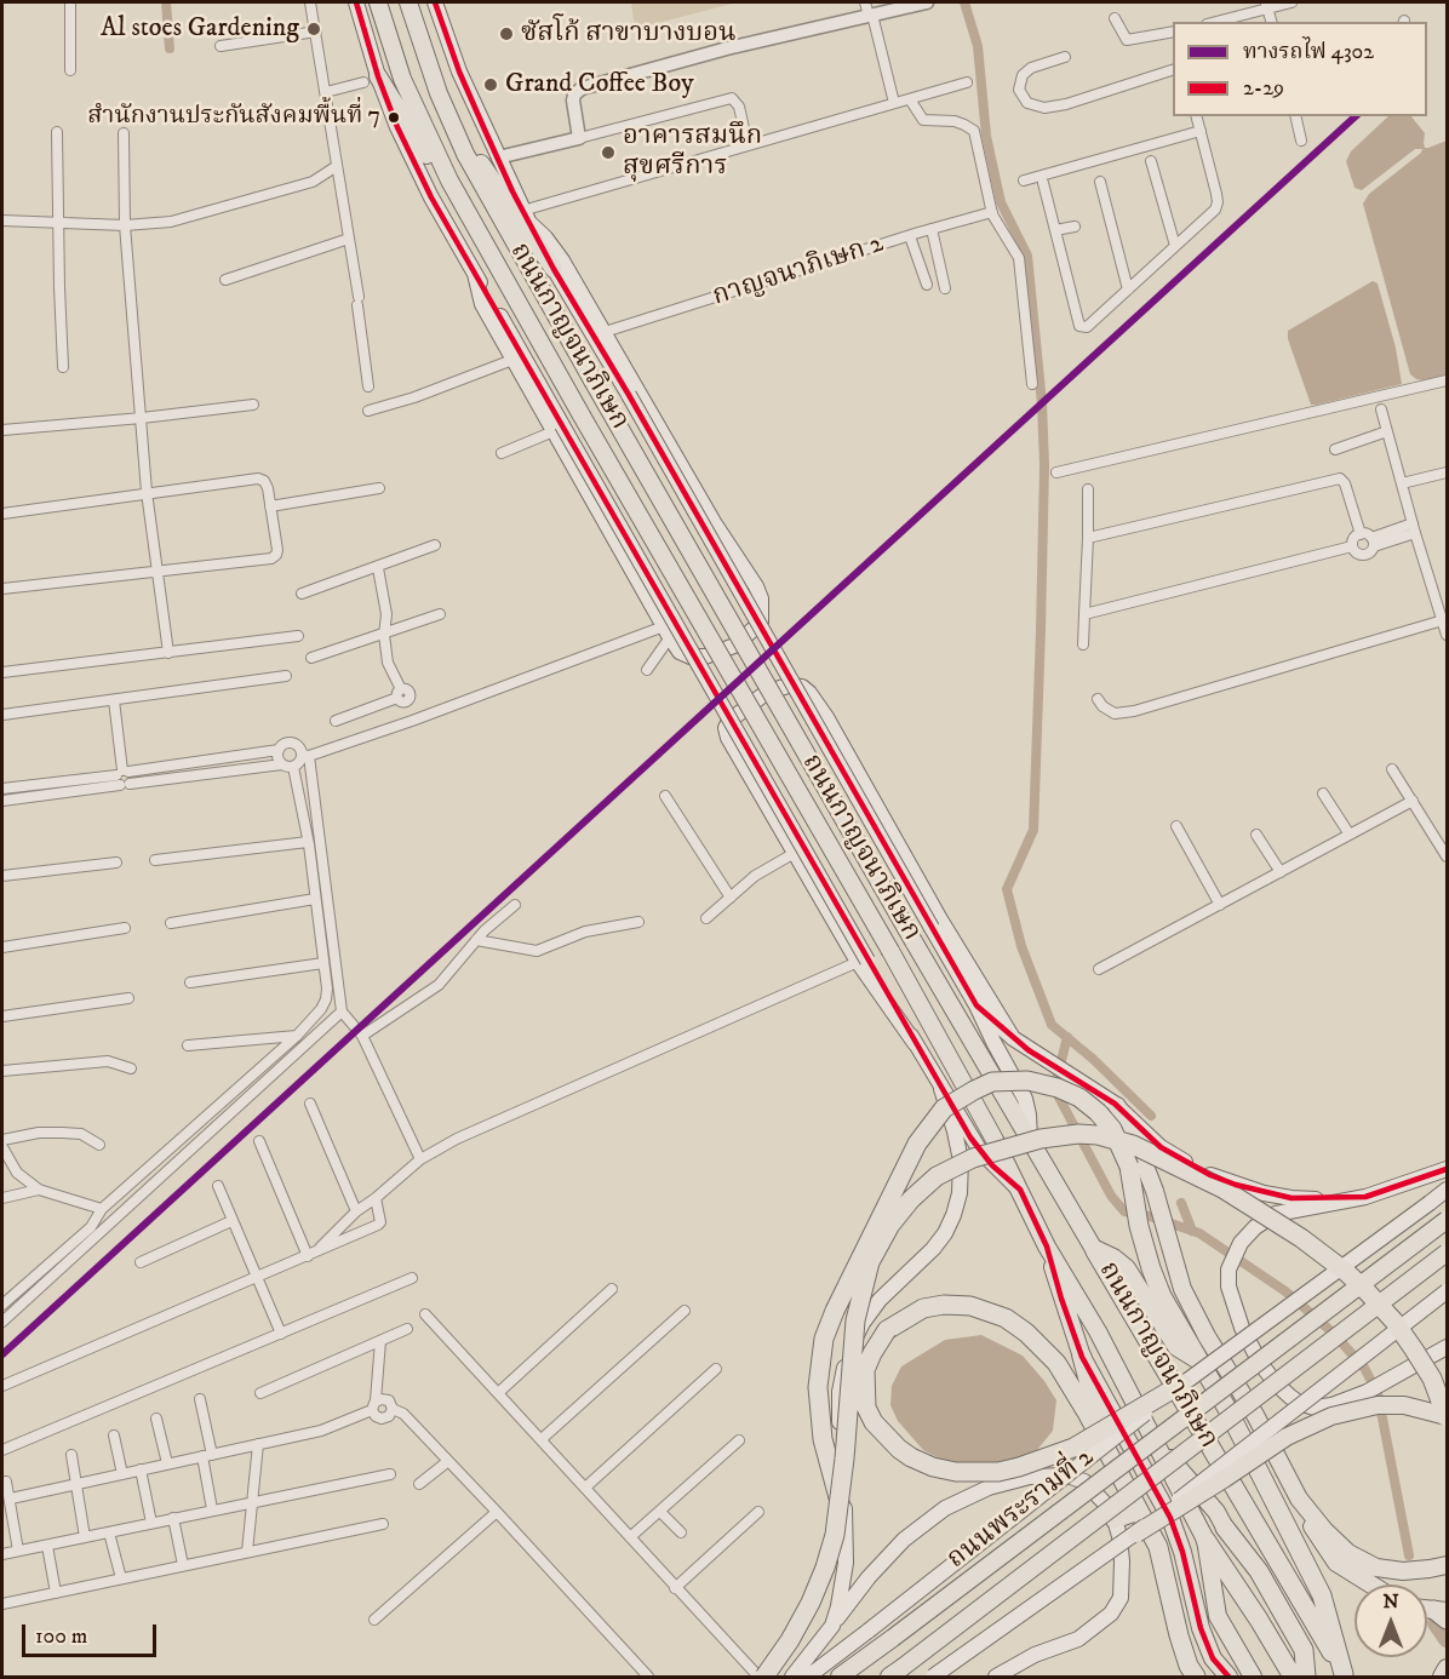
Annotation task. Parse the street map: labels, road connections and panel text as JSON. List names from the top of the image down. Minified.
{"streets":{"highway":["ถนนกาญจนาภิเษก","ถนนพระรามที่ 2"],"street":["กาญจนาภิเษก 2"]},"places":["Al stoes Gardening","ซัสโก้ สาขาบางบอน","Grand Coffee Boy","สำนักงานประกันสังคมพื้นที่ 7","อาคารสมนึก สุขศรีการ"],"lines":["transit line 2-29","rail line 4302"],"legend":["ทางรถไฟ 4302","2-29"],"scale_bar":"100 m","north":"top"}
